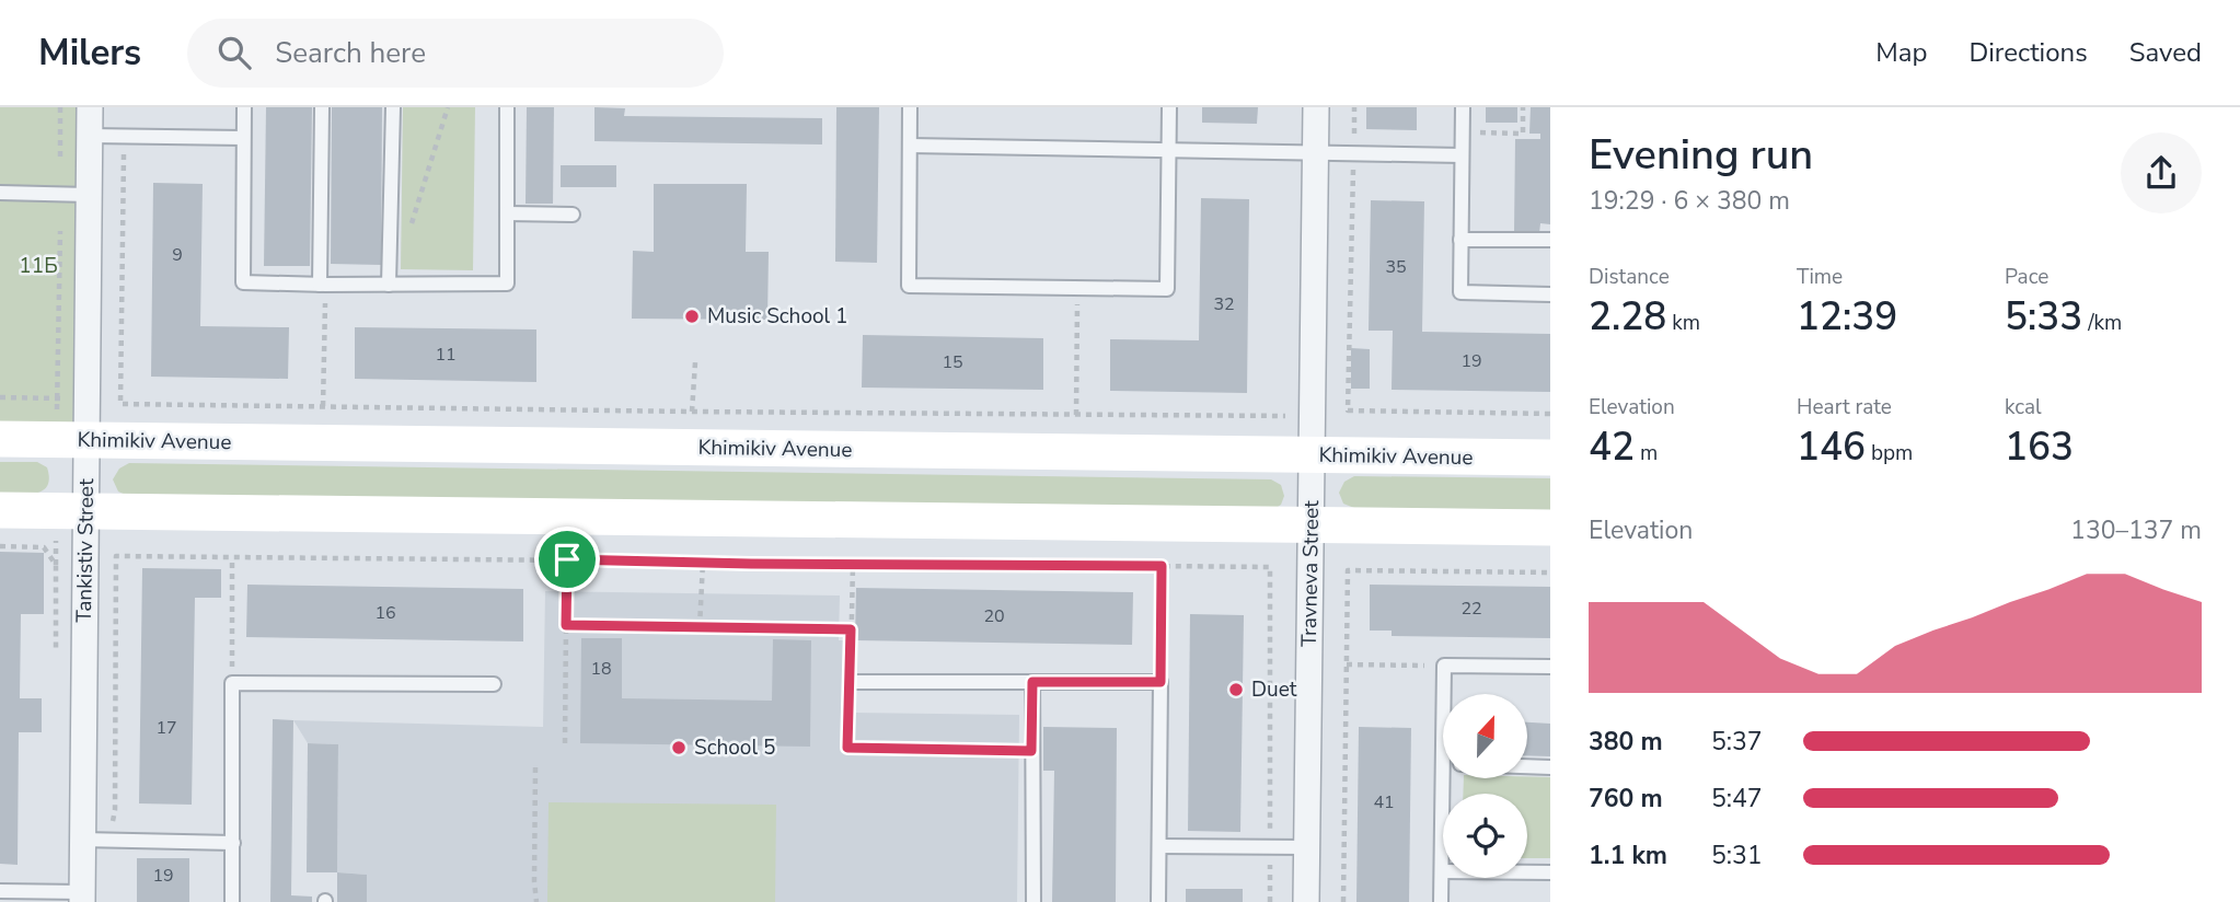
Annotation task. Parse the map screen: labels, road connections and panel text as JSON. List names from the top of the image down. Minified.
{"streets":{"main road":["Khimikiv Avenue"],"street":["Tankistiv Street","Travneva Street"]},"crossings":[["Khimikiv Avenue","Tankistiv Street"],["Khimikiv Avenue","Travneva Street"]],"parks":["11Б"],"places":["Music School 1","Duet","School 5"],"house_numbers":["9","35","32","11","19","15","22","16","20","18","17","41","19"],"north":"top","page":{"header":"Milers","search":"Search here","nav":["Map","Directions","Saved"],"heading":["Evening run","19:29 · 6 × 380 m"],"stats":[["Distance","2.28 km"],["Time","12:39"],["Pace","5:33 /km"],["Elevation","42 m"],["Heart rate","146 bpm"],["kcal","163"]],"chart":["Elevation","130–137 m"],"list":[{"name":"380 m","note":"5:37"},{"name":"760 m","note":"5:47"},{"name":"1.1 km","note":"5:31"}]}}
